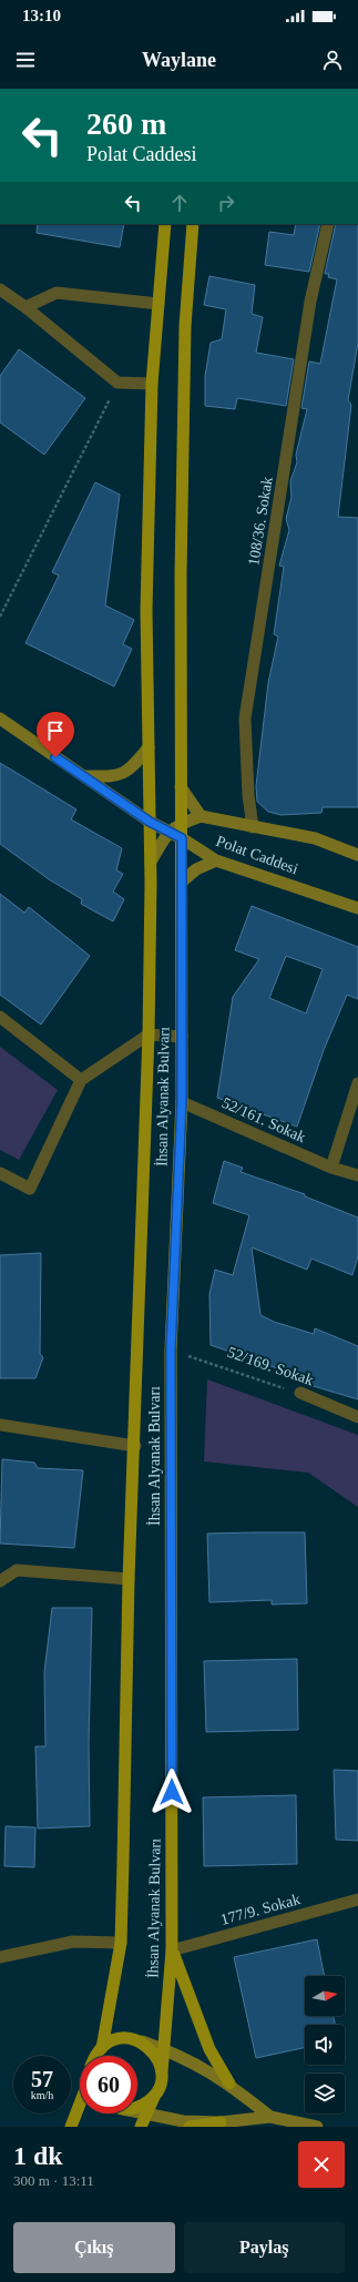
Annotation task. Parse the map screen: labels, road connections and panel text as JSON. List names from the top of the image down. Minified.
{"streets":{"main road":["Polat Caddesi","İhsan Alyanak Bulvarı"],"street":["108/36. Sokak","52/161. Sokak","52/169. Sokak","177/9. Sokak"]},"crossings":[["108/36. Sokak","Polat Caddesi"],["Polat Caddesi","İhsan Alyanak Bulvarı"],["İhsan Alyanak Bulvarı","52/161. Sokak"],["İhsan Alyanak Bulvarı","52/169. Sokak"],["İhsan Alyanak Bulvarı","177/9. Sokak"]],"north":"right","page":{"status":"13:10","header":"Waylane","turn":["260 m","Polat Caddesi"],"speed":"57 km/h","limit":"60","heading":["1 dk","300 m · 13:11"],"buttons":["Çıkış","Paylaş"]}}
